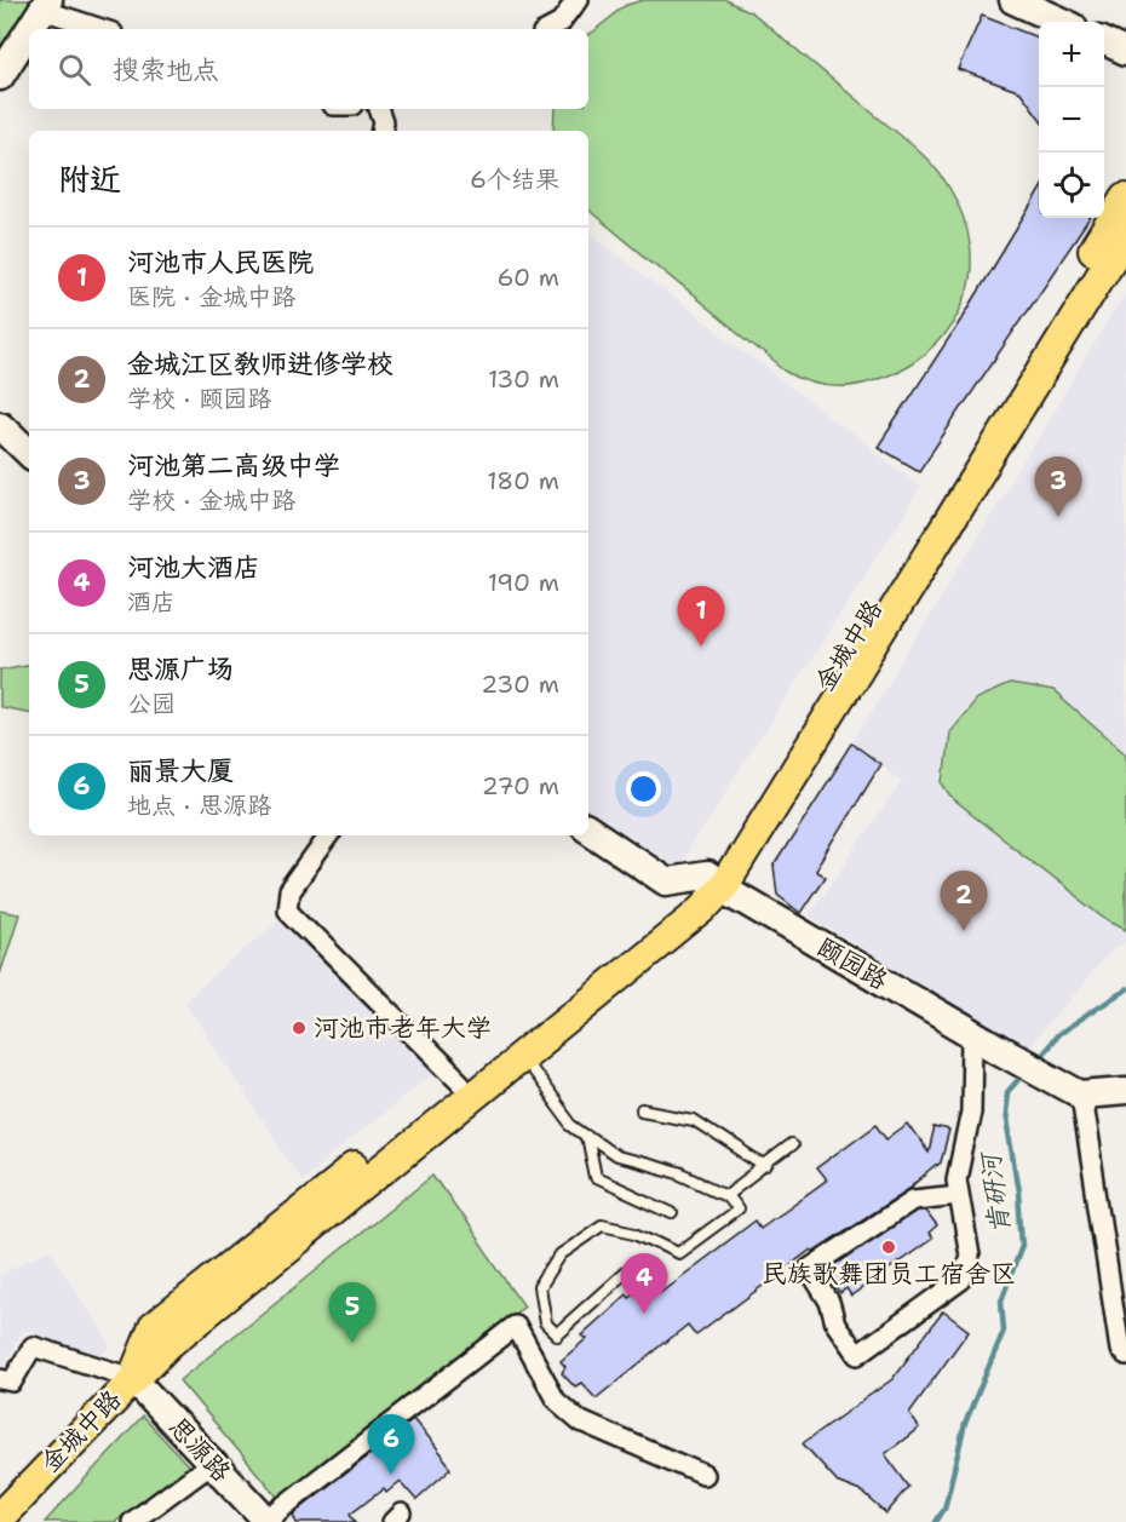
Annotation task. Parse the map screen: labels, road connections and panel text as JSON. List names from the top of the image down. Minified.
{"streets":{"main road":["金城中路"],"street":["颐园路","思源路"]},"crossings":[["金城中路","颐园路"],["金城中路","思源路"]],"water":["肯研河"],"places":["河池市老年大学","民族歌舞团员工宿舍区"],"page":{"map_buttons":["+","−"],"search":"搜索地点","heading":["附近","6个结果"],"list":[{"mark":"1","name":"河池市人民医院","note":"医院 · 金城中路","value":"60 m"},{"mark":"2","name":"金城江区教师进修学校","note":"学校 · 颐园路","value":"130 m"},{"mark":"3","name":"河池第二高级中学","note":"学校 · 金城中路","value":"180 m"},{"mark":"4","name":"河池大酒店","note":"酒店","value":"190 m"},{"mark":"5","name":"思源广场","note":"公园","value":"230 m"},{"mark":"6","name":"丽景大厦","note":"地点 · 思源路","value":"270 m"}],"pins":["3","1","2","4","5","6"]}}
